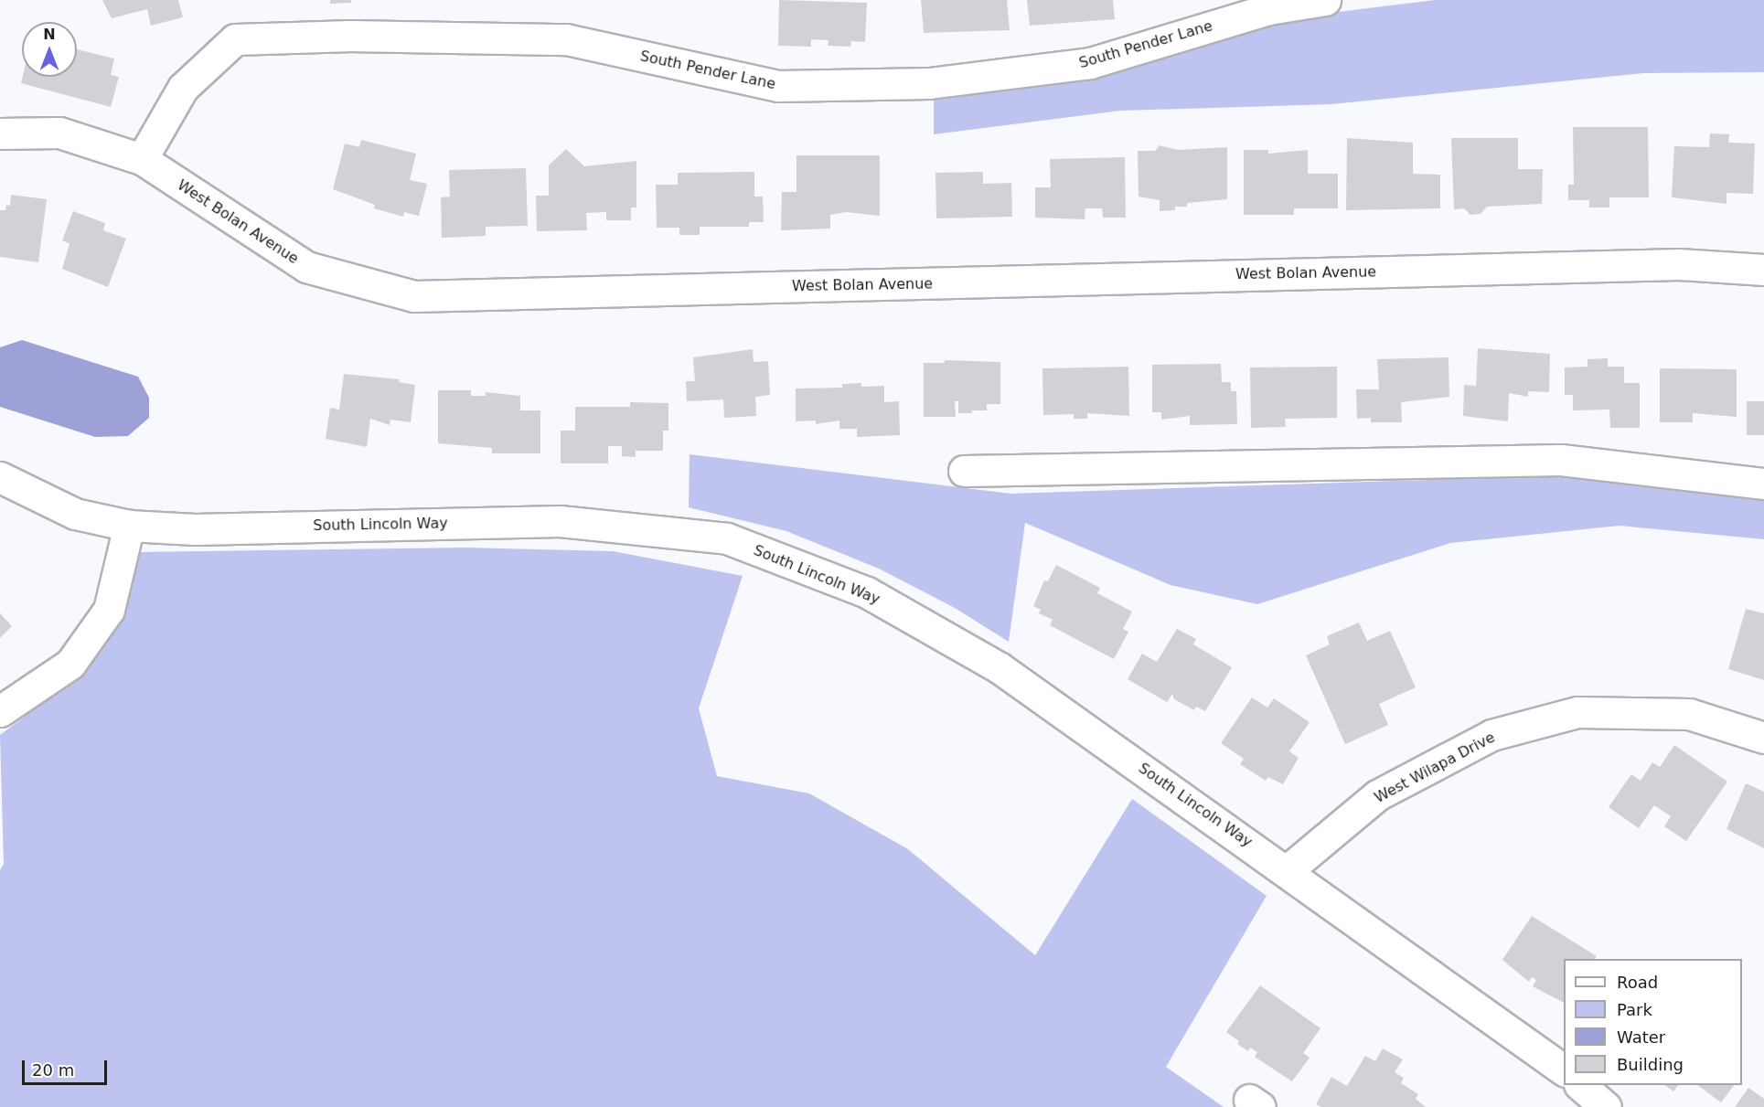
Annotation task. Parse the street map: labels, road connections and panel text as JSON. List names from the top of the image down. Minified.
{"streets":{"street":["South Pender Lane","West Bolan Avenue","South Lincoln Way","West Wilapa Drive"]},"crossings":[["South Pender Lane","West Bolan Avenue"],["South Lincoln Way","West Wilapa Drive"]],"legend":["Road","Park","Water","Building"],"scale_bar":"20 m","north":"top"}
